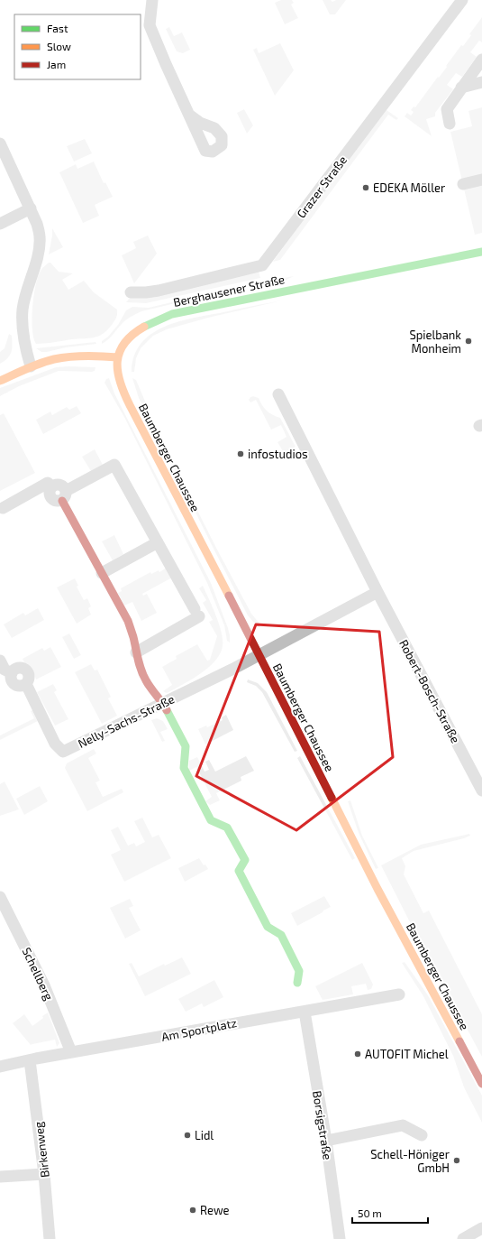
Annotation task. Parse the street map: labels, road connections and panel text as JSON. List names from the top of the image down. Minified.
{"streets":{"street":["Grazer Straße","Berghausener Straße","Baumberger Chaussee","Robert-Bosch-Straße","Nelly-Sachs-Straße","Schellberg","Am Sportplatz","Borsigstraße","Birkenweg"]},"crossings":[["Berghausener Straße","Baumberger Chaussee"],["Baumberger Chaussee","Nelly-Sachs-Straße"],["Schellberg","Am Sportplatz"],["Am Sportplatz","Borsigstraße"],["Am Sportplatz","Birkenweg"]],"places":["EDEKA Möller","Spielbank Monheim","infostudios","AUTOFIT Michel","Lidl","Schell-Höniger GmbH","Rewe"],"legend":["Fast","Slow","Jam"],"scale_bar":"50 m"}
